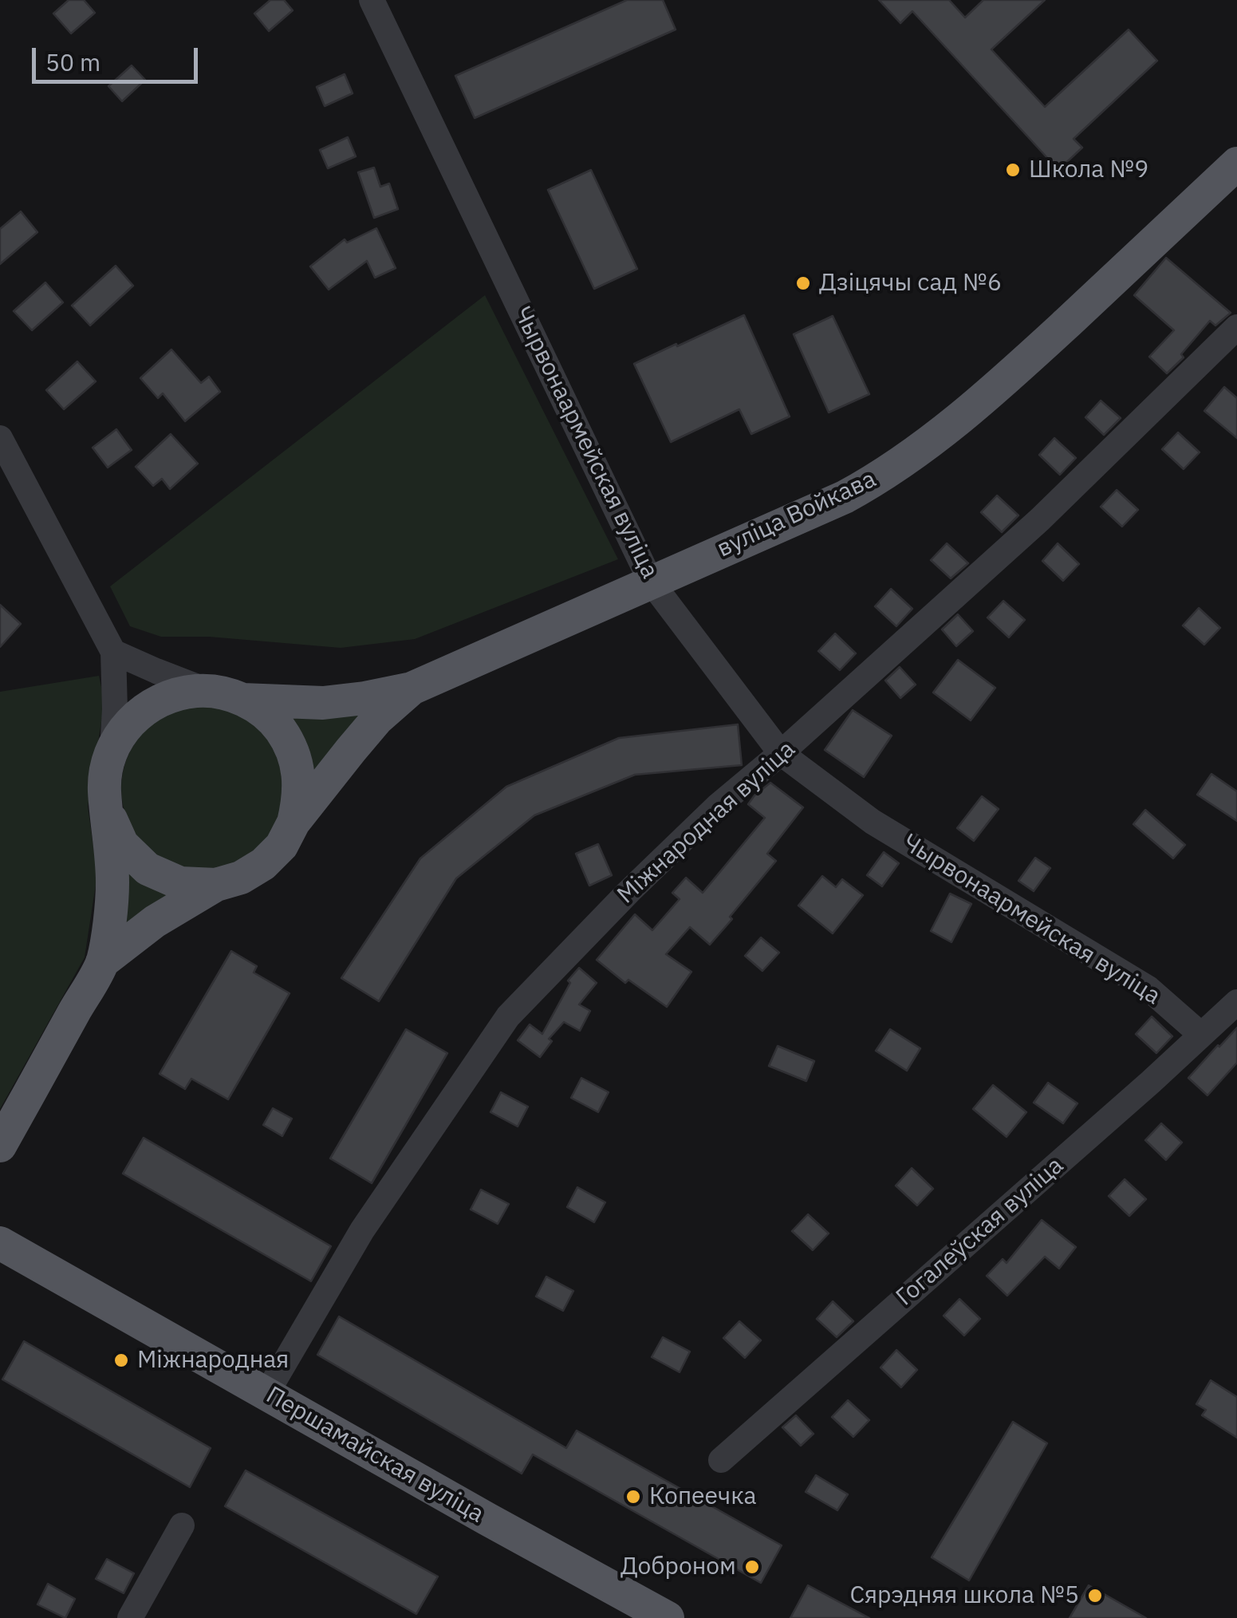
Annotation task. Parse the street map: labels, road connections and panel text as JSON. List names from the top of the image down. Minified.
{"streets":{"main road":["вуліца Войкава","Першамайская вуліца"],"street":["Чырвонаармейская вуліца","Міжнародная вуліца","Гогалеўская вуліца"]},"crossings":[["Чырвонаармейская вуліца","вуліца Войкава"],["Чырвонаармейская вуліца","Міжнародная вуліца"],["Чырвонаармейская вуліца","Гогалеўская вуліца"],["Міжнародная вуліца","Першамайская вуліца"]],"places":["Школа №9","Дзіцячы сад №6","Міжнародная","Копеечка","Доброном","Сярэдняя школа №5"],"scale_bar":"50 m"}
